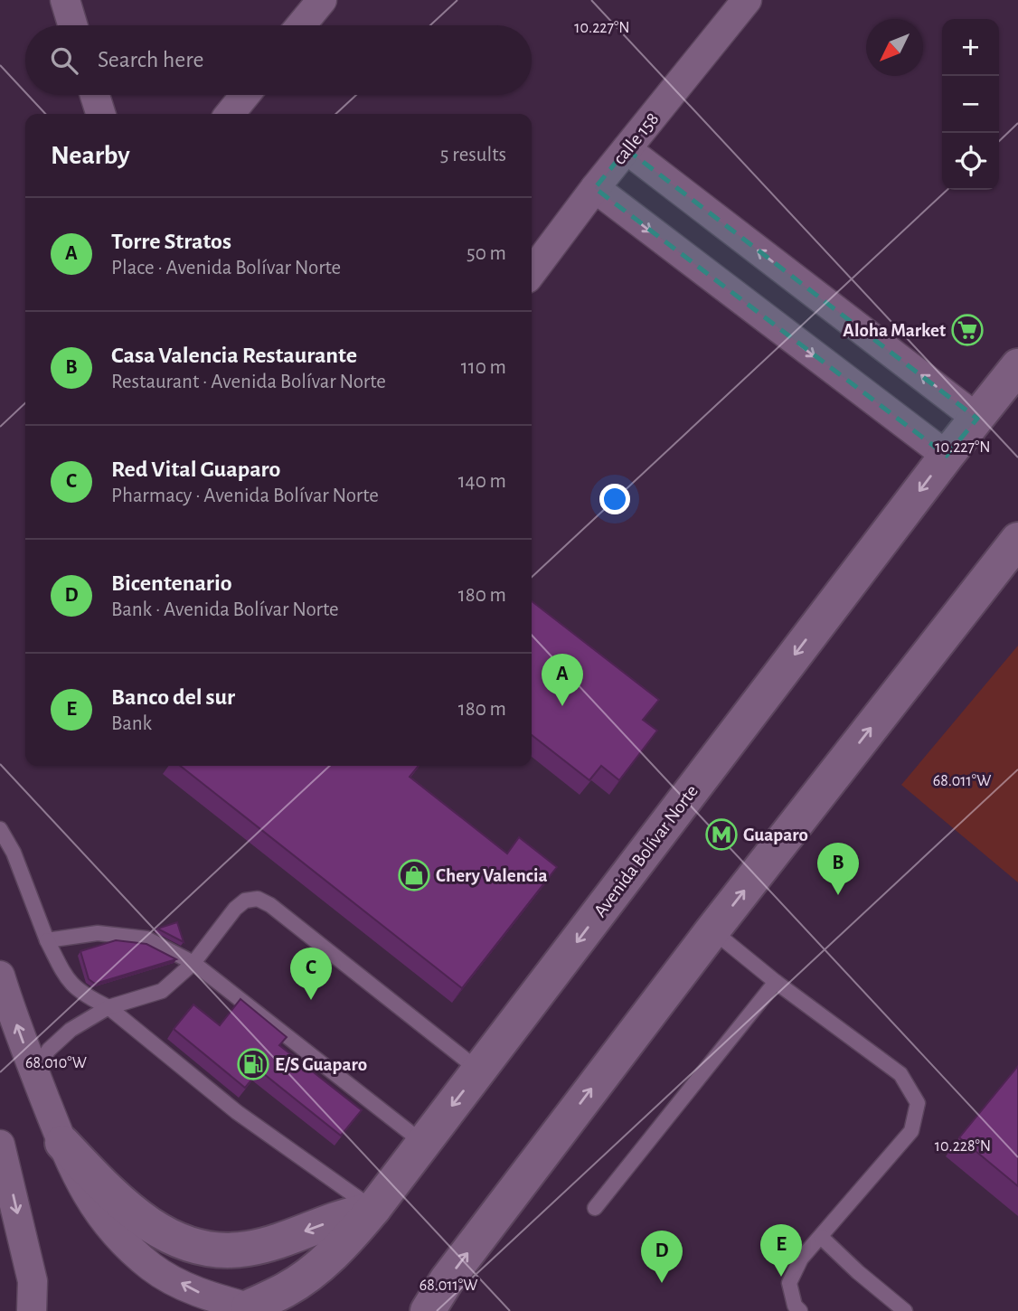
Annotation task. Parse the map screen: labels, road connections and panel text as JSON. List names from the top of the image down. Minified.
{"streets":{"main road":["Avenida Bolívar Norte"],"street":["calle 158"]},"places":{"supermarket":["Aloha Market"],"metro station":["Guaparo"],"shop":["Chery Valencia"],"fuel station":["E/S Guaparo"]},"north":"bottom left","page":{"map_buttons":["+","−"],"search":"Search here","heading":["Nearby","5 results"],"list":[{"mark":"A","name":"Torre Stratos","note":"Place · Avenida Bolívar Norte","value":"50 m"},{"mark":"B","name":"Casa Valencia Restaurante","note":"Restaurant · Avenida Bolívar Norte","value":"110 m"},{"mark":"C","name":"Red Vital Guaparo","note":"Pharmacy · Avenida Bolívar Norte","value":"140 m"},{"mark":"D","name":"Bicentenario","note":"Bank · Avenida Bolívar Norte","value":"180 m"},{"mark":"E","name":"Banco del sur","note":"Bank","value":"180 m"}],"pins":["A","B","C","E","D"]},"coordinates":["10.227°N","68.011°W","68.010°W","10.228°N"]}
